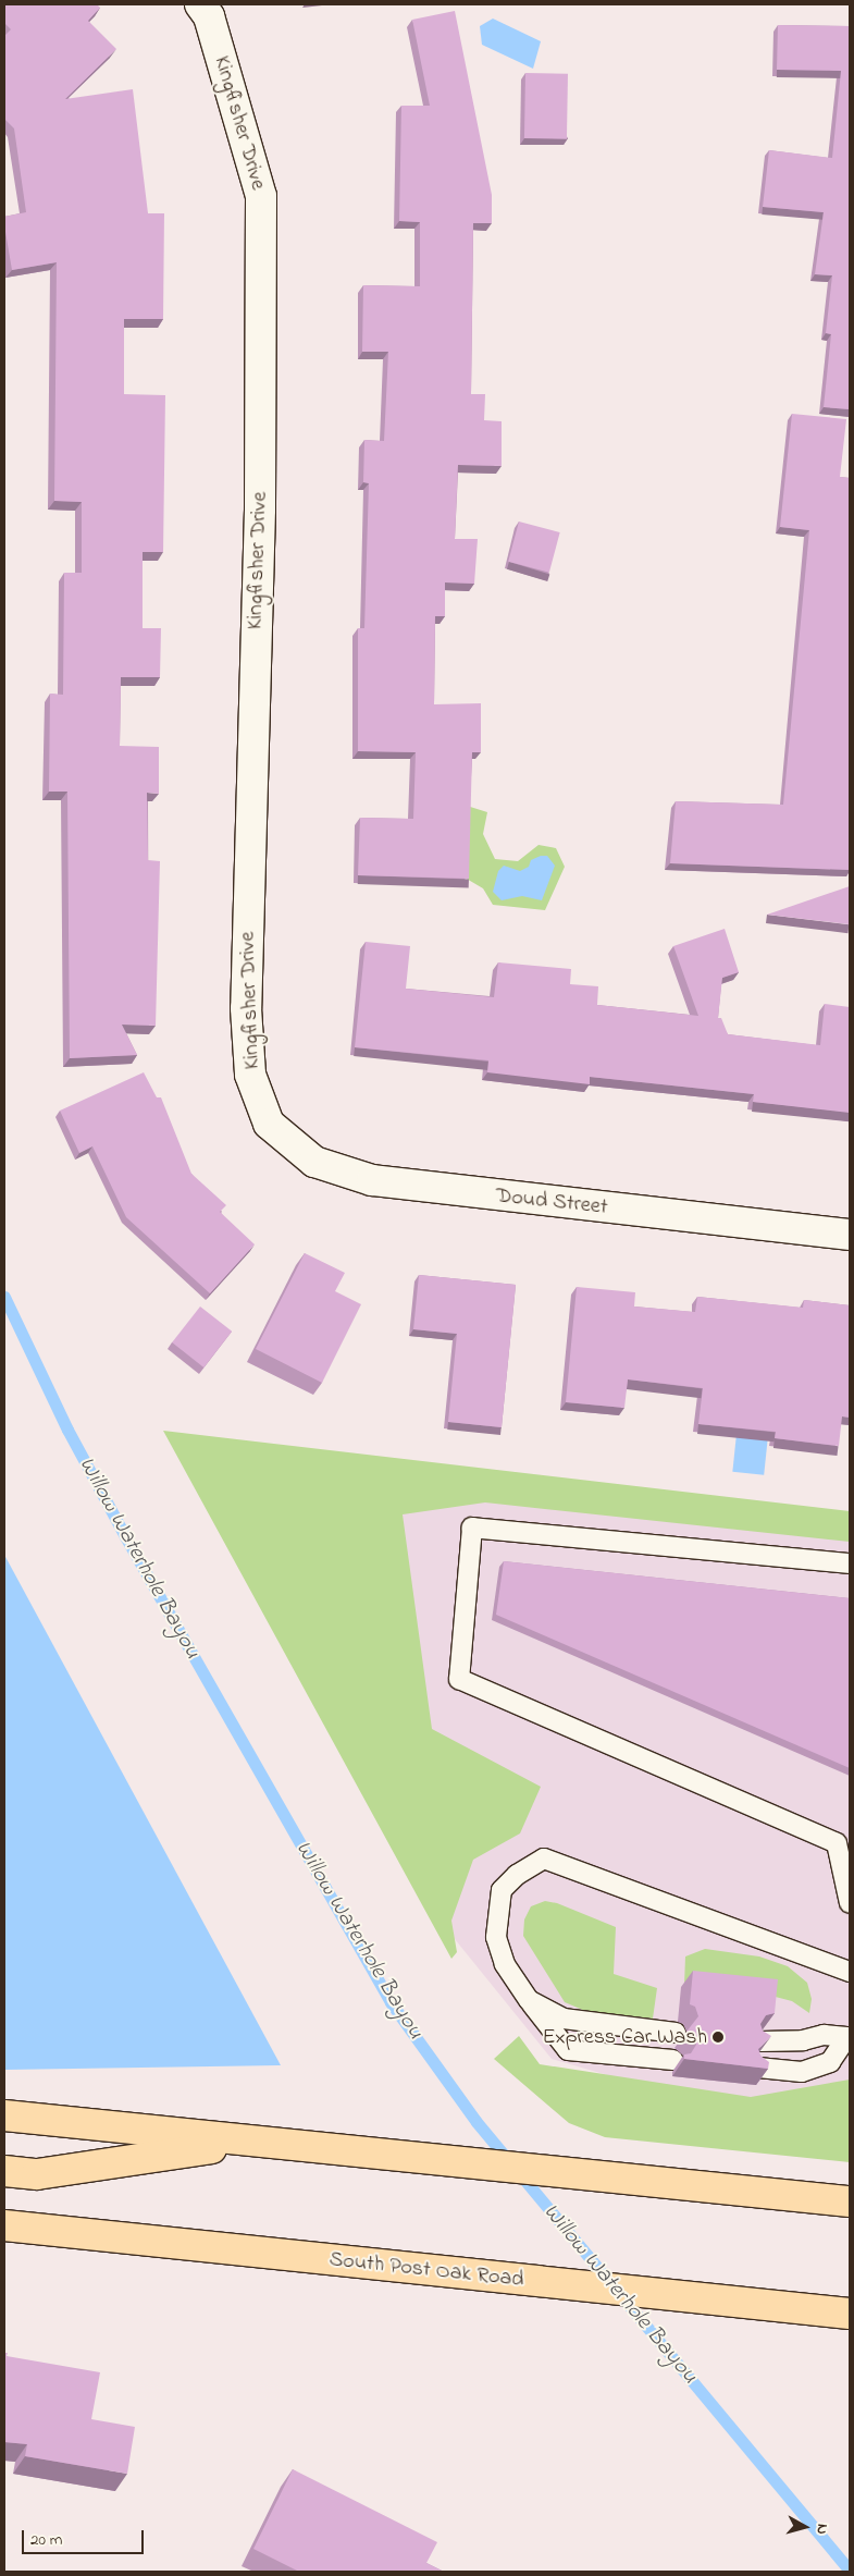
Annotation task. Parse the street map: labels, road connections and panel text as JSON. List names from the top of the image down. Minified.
{"streets":{"highway":["South Post Oak Road"],"street":["Kingfisher Drive","Doud Street"]},"crossings":[["Kingfisher Drive","Doud Street"]],"water":["Willow Waterhole Bayou"],"places":["Express Car Wash"],"scale_bar":"20 m","north":"right"}
